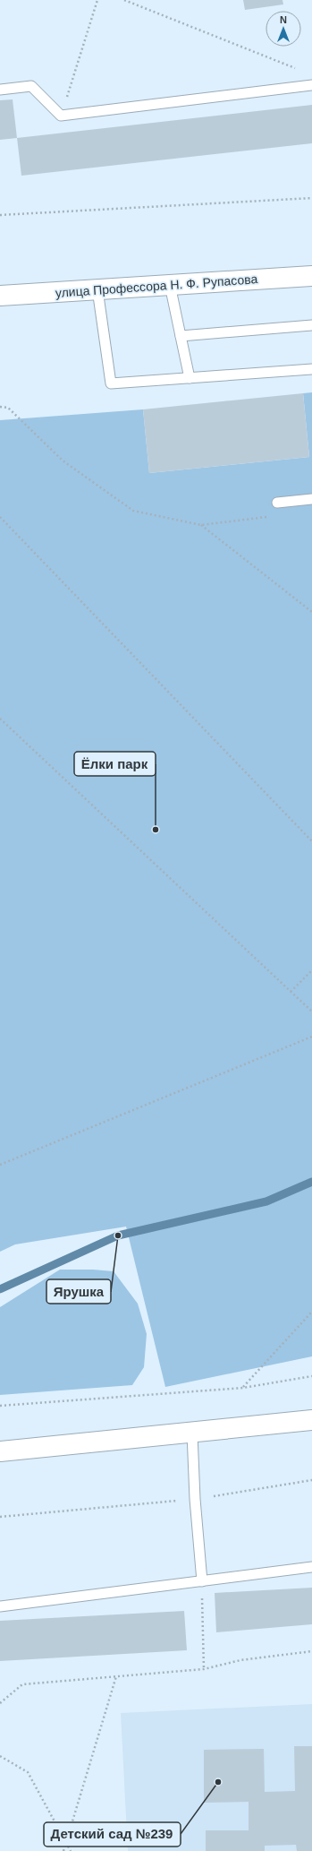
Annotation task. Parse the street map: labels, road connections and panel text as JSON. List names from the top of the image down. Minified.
{"streets":{"street":["улица Профессора Н. Ф. Рупасова"]},"places":["Ёлки парк","Ярушка","Детский сад №239"],"north":"top"}
